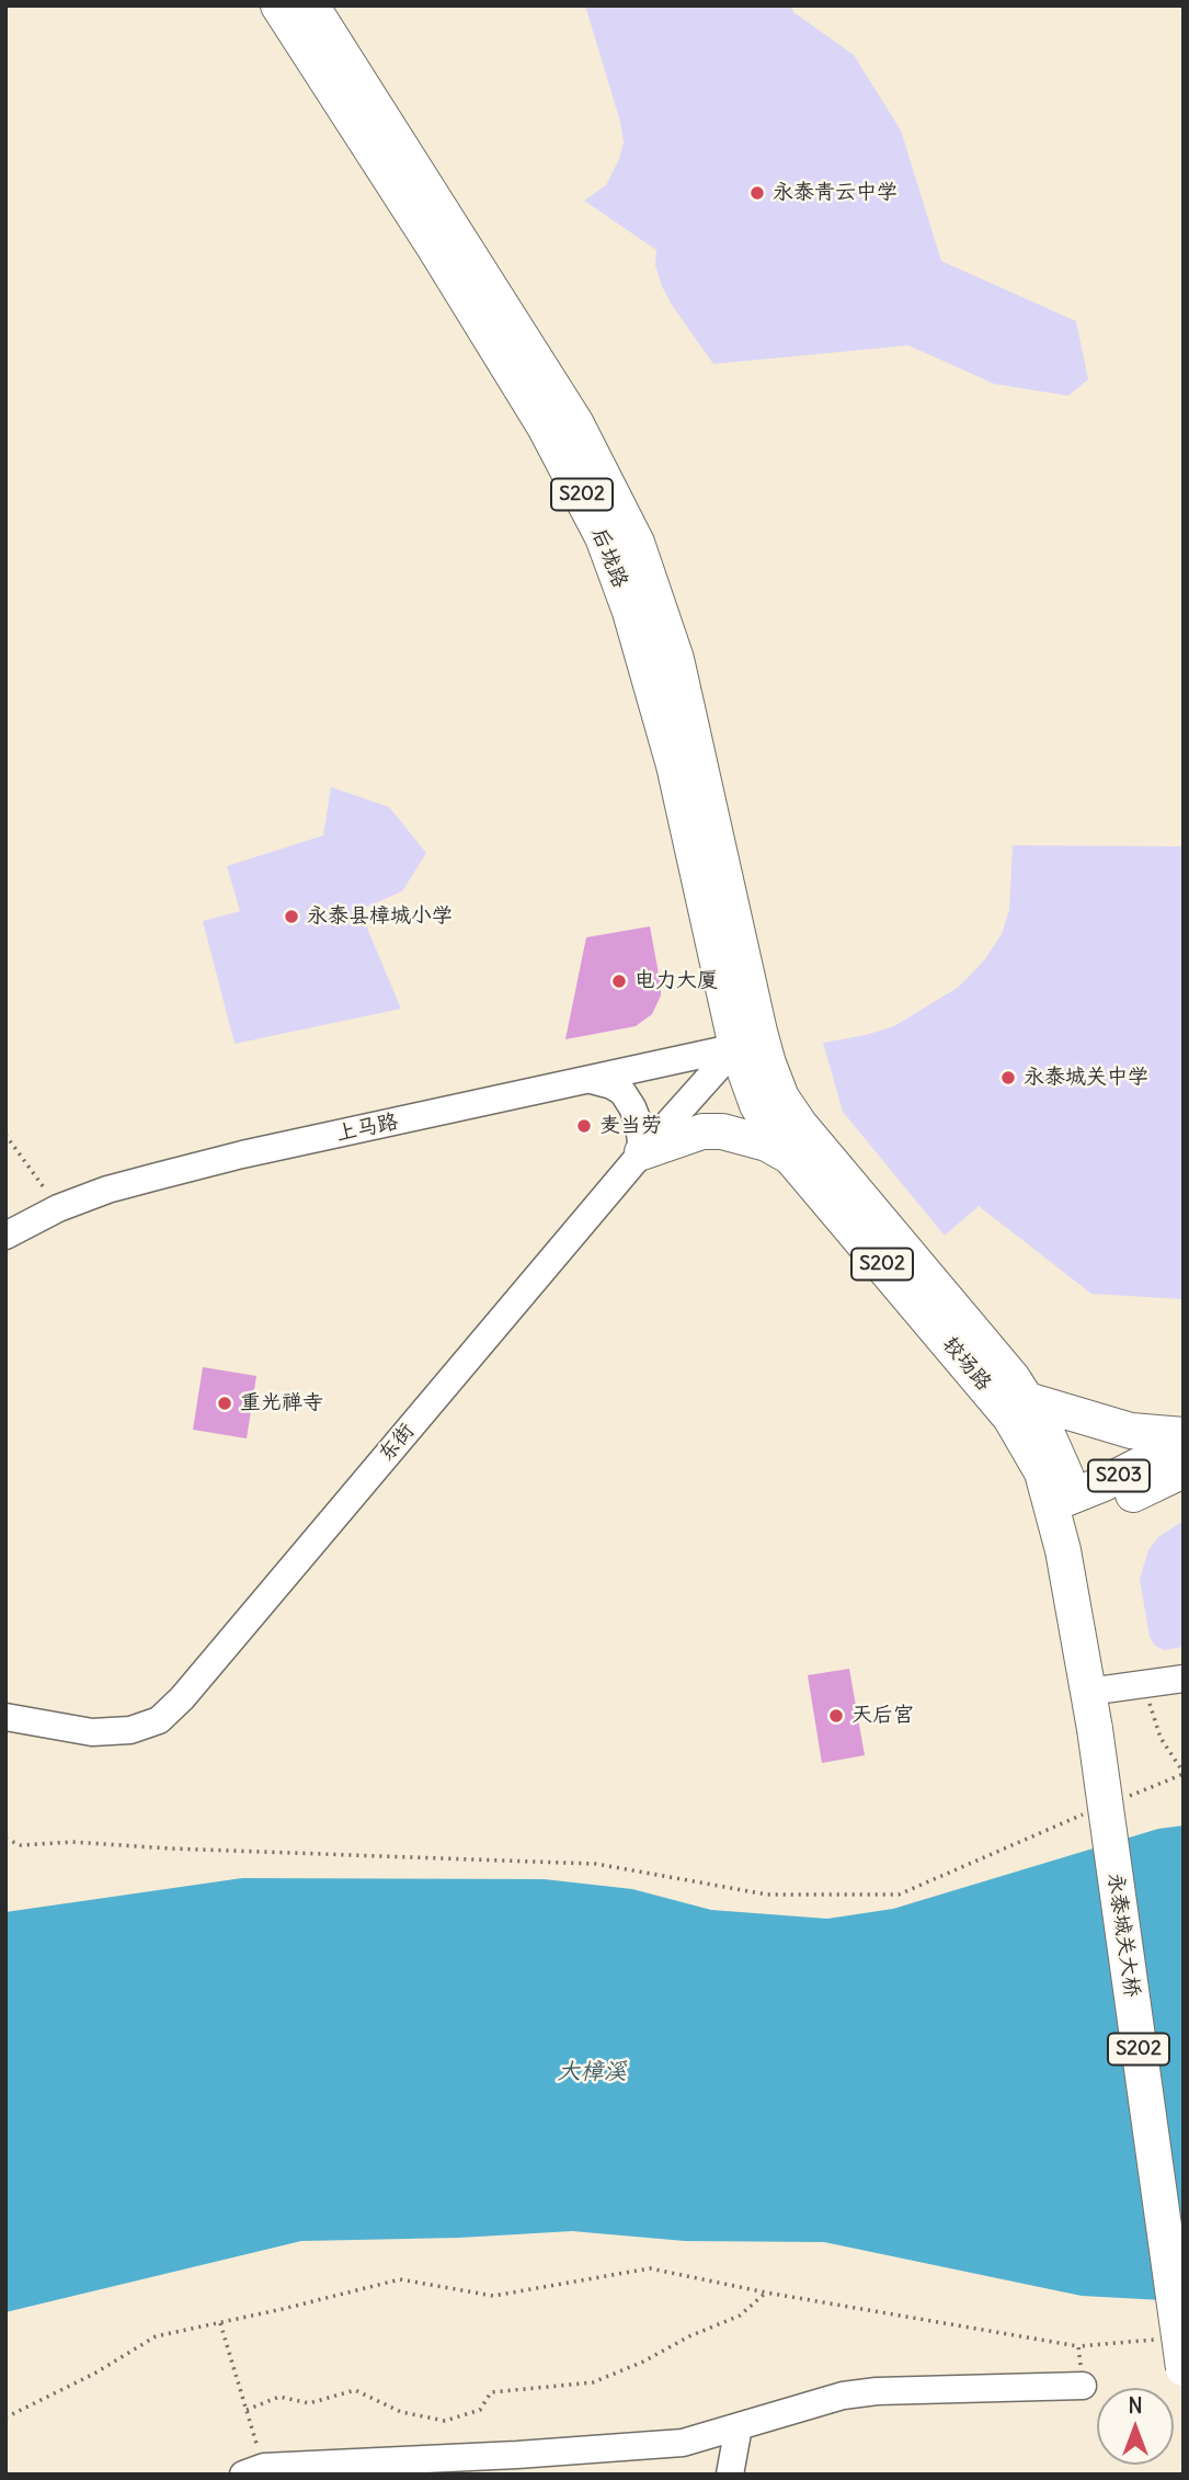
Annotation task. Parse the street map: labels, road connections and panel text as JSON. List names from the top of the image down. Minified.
{"streets":{"main road":["S202","后垅路","较场路","S203","永泰城关大桥"],"street":["上马路","东街"]},"crossings":[["后垅路","上马路"],["后垅路","较场路"],["后垅路","东街"],["上马路","较场路"],["上马路","东街"],["较场路","东街"],["较场路","S203"],["较场路","永泰城关大桥"]],"water":["大樟溪"],"places":["永泰青云中学","永泰县樟城小学","电力大厦","永泰城关中学","麦当劳","重光禅寺","天后宫"],"north":"top"}
